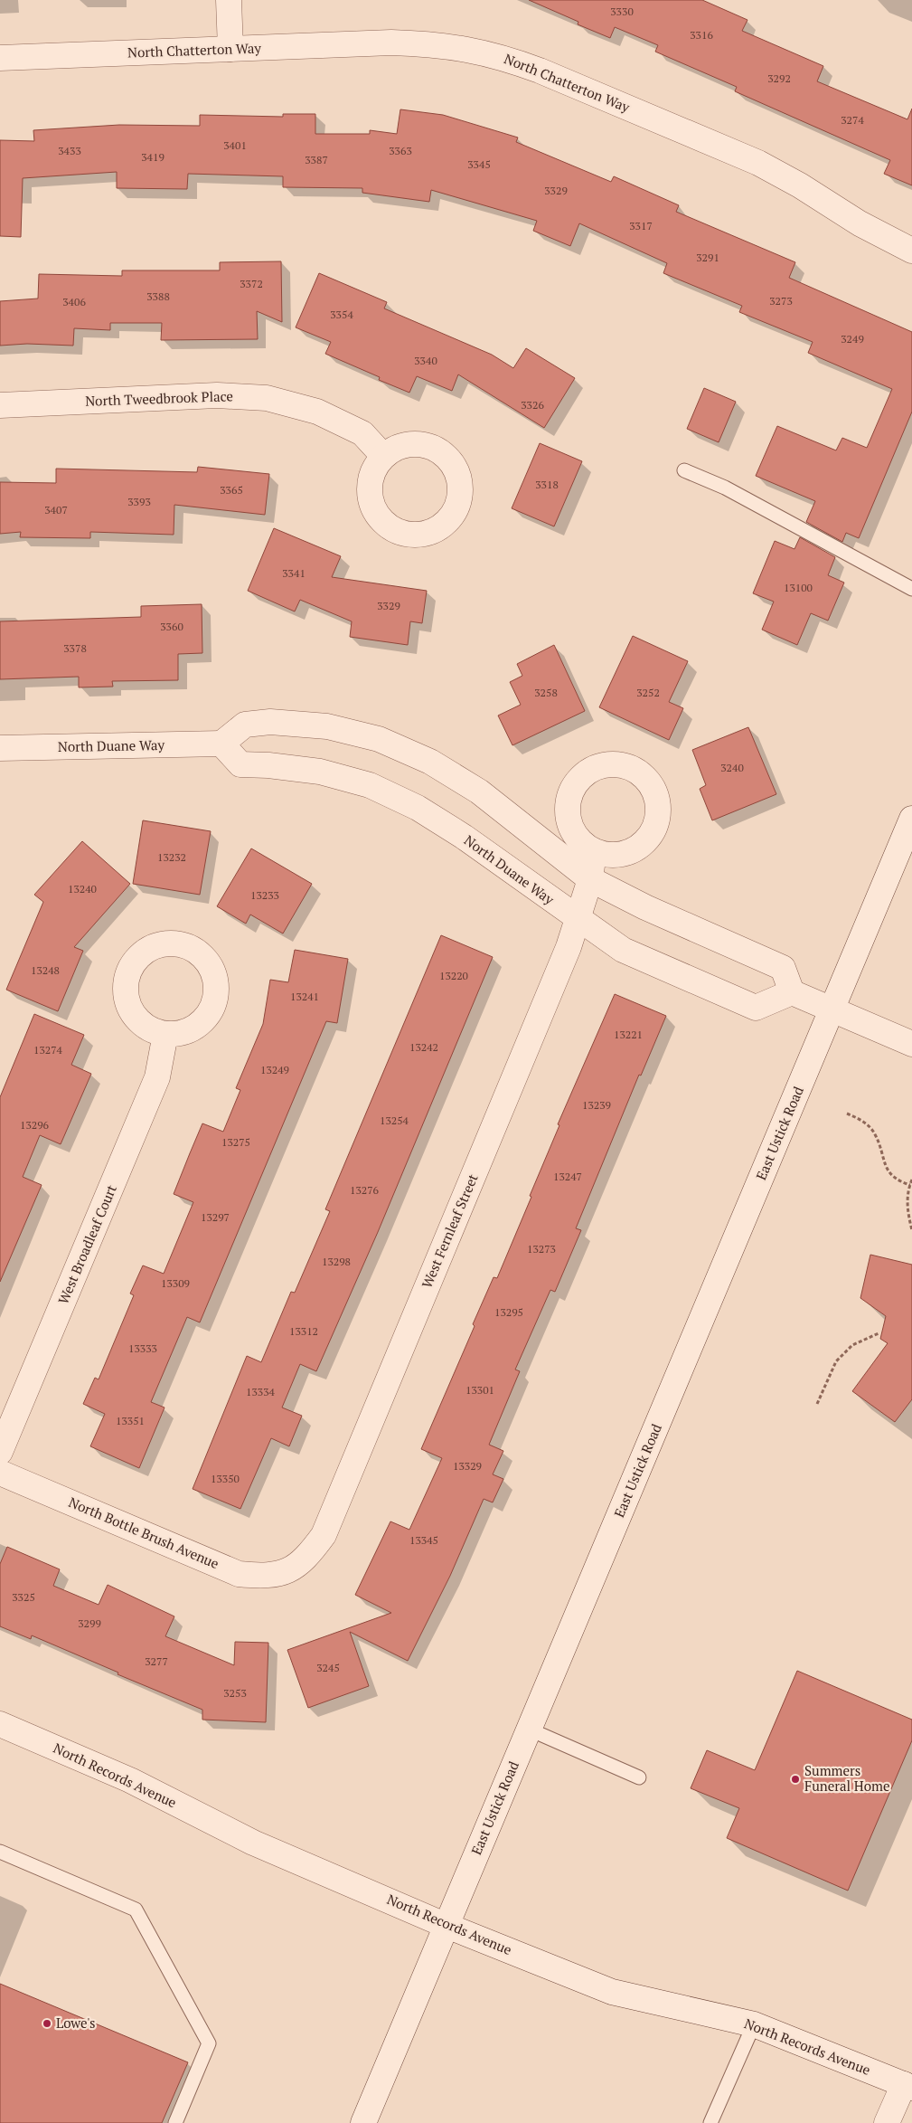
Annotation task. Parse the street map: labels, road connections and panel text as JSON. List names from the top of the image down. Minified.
{"streets":{"street":["North Chatterton Way","North Tweedbrook Place","North Duane Way","East Ustick Road","West Fernleaf Street","West Broadleaf Court","North Bottle Brush Avenue","North Records Avenue"]},"crossings":[["North Duane Way","West Fernleaf Street"],["East Ustick Road","North Records Avenue"],["West Fernleaf Street","North Bottle Brush Avenue"]],"places":["Summers Funeral Home","Lowe's"],"house_numbers":["3330","3316","3292","3274","3401","3433","3363","3419","3387","3345","3329","3317","3291","3372","3388","3273","3406","3354","3249","3340","3326","3318","3365","3393","3407","3341","13100","3329","3360","3378","3258","3252","3240","13232","13240","13233","13248","13220","13241","13221","13242","13274","13249","13239","13254","13296","13275","13247","13276","13297","13273","13298","13309","13295","13312","13333","13301","13334","13351","13329","13350","13345","3325","3299","3277","3245","3253"]}
